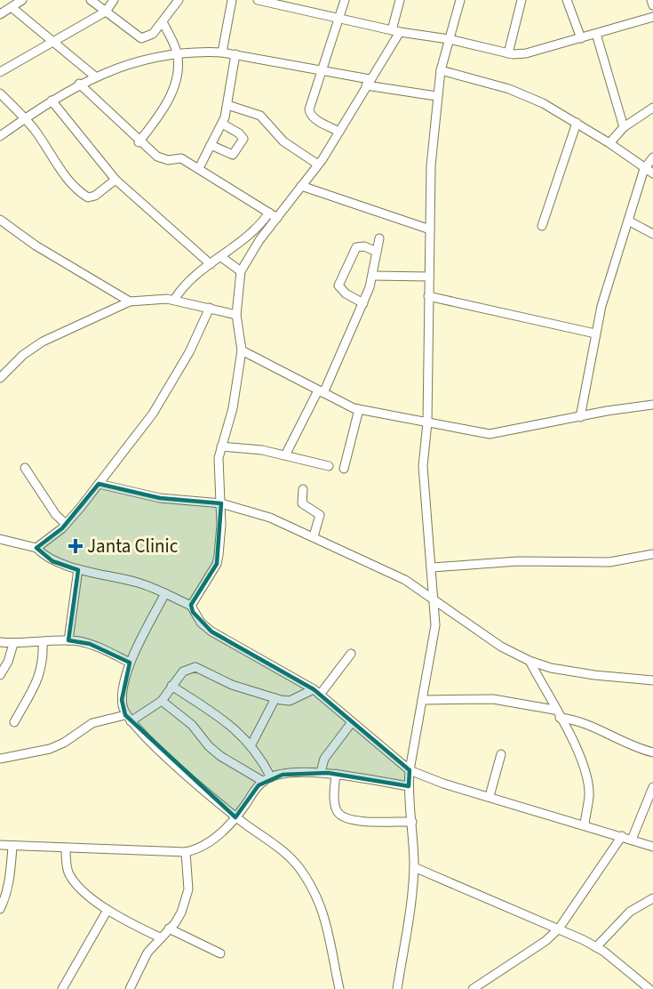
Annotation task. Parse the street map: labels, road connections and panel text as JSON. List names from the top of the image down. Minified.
{"places":{"health":["Janta Clinic"]}}
